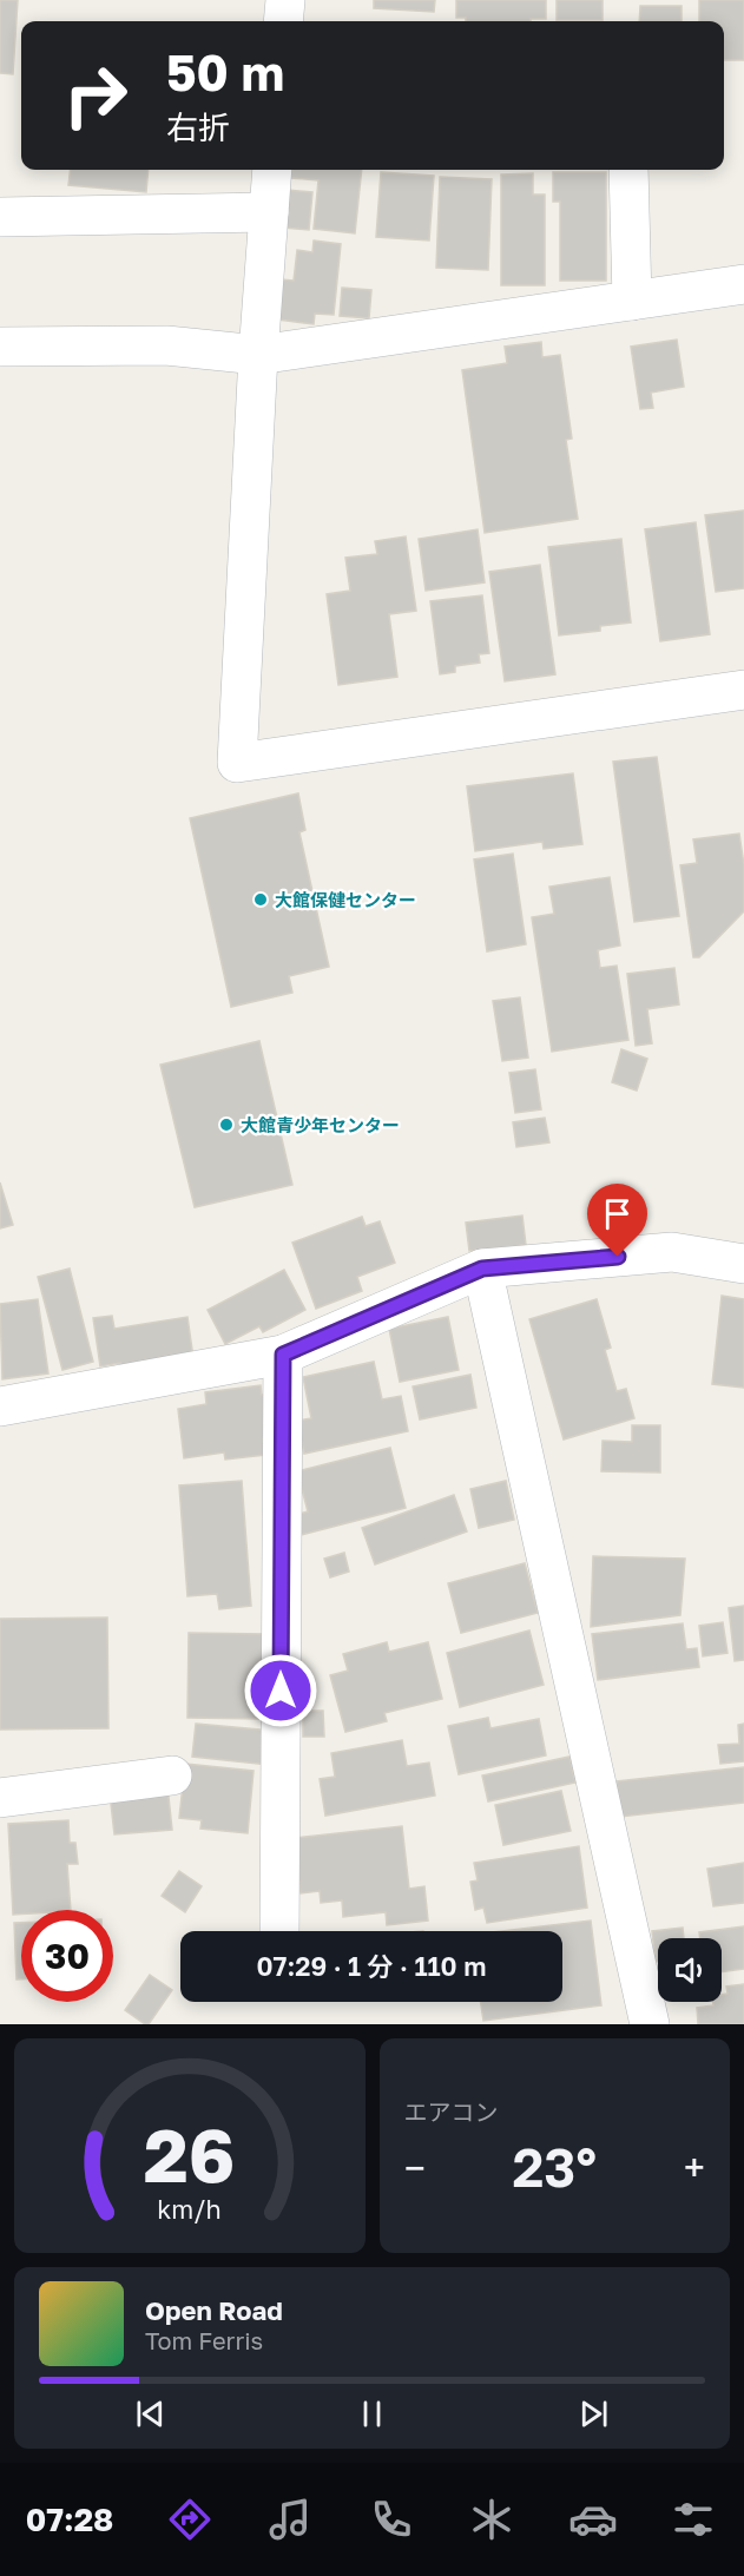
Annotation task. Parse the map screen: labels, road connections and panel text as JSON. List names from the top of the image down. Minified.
{"places":["大館保健センター","大館青少年センター"],"page":{"turn":["50 m","右折"],"limit":"30","trip":"07:29 · 1 分 · 110 m","tile":"エアコン","heat":["−","23°","+"],"song":["Open Road","Tom Ferris"],"tabs":"07:28","gauge":["26","km/h"]}}
